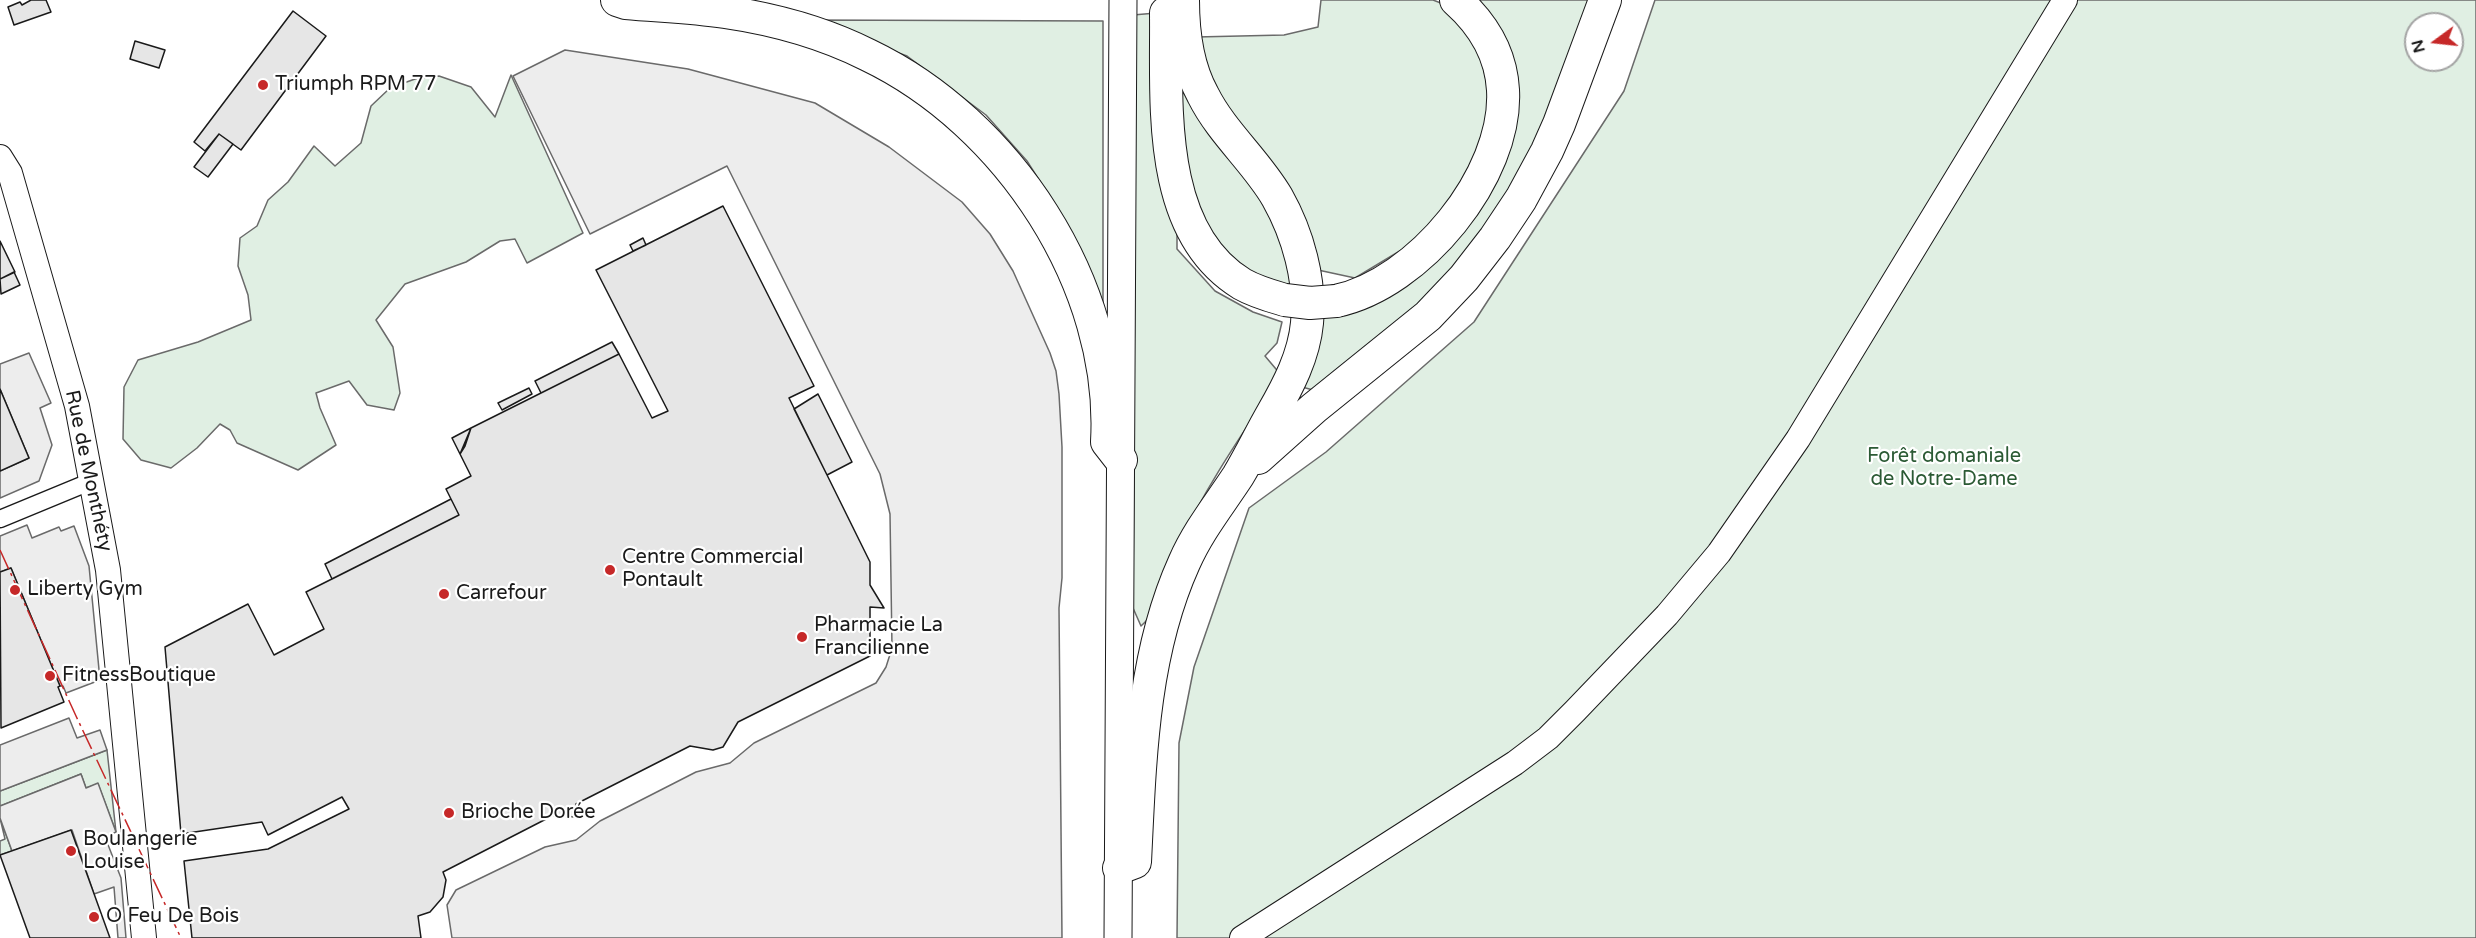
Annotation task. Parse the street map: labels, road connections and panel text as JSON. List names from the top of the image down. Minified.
{"streets":{"street":["Rue de Monthéty"]},"parks":["Forêt domaniale de Notre-Dame"],"places":["Triumph RPM 77","Centre Commercial Pontault","Liberty Gym","Carrefour","Pharmacie La Francilienne","FitnessBoutique","Brioche Dorée","Boulangerie Louise","O Feu De Bois"],"north":"left"}
